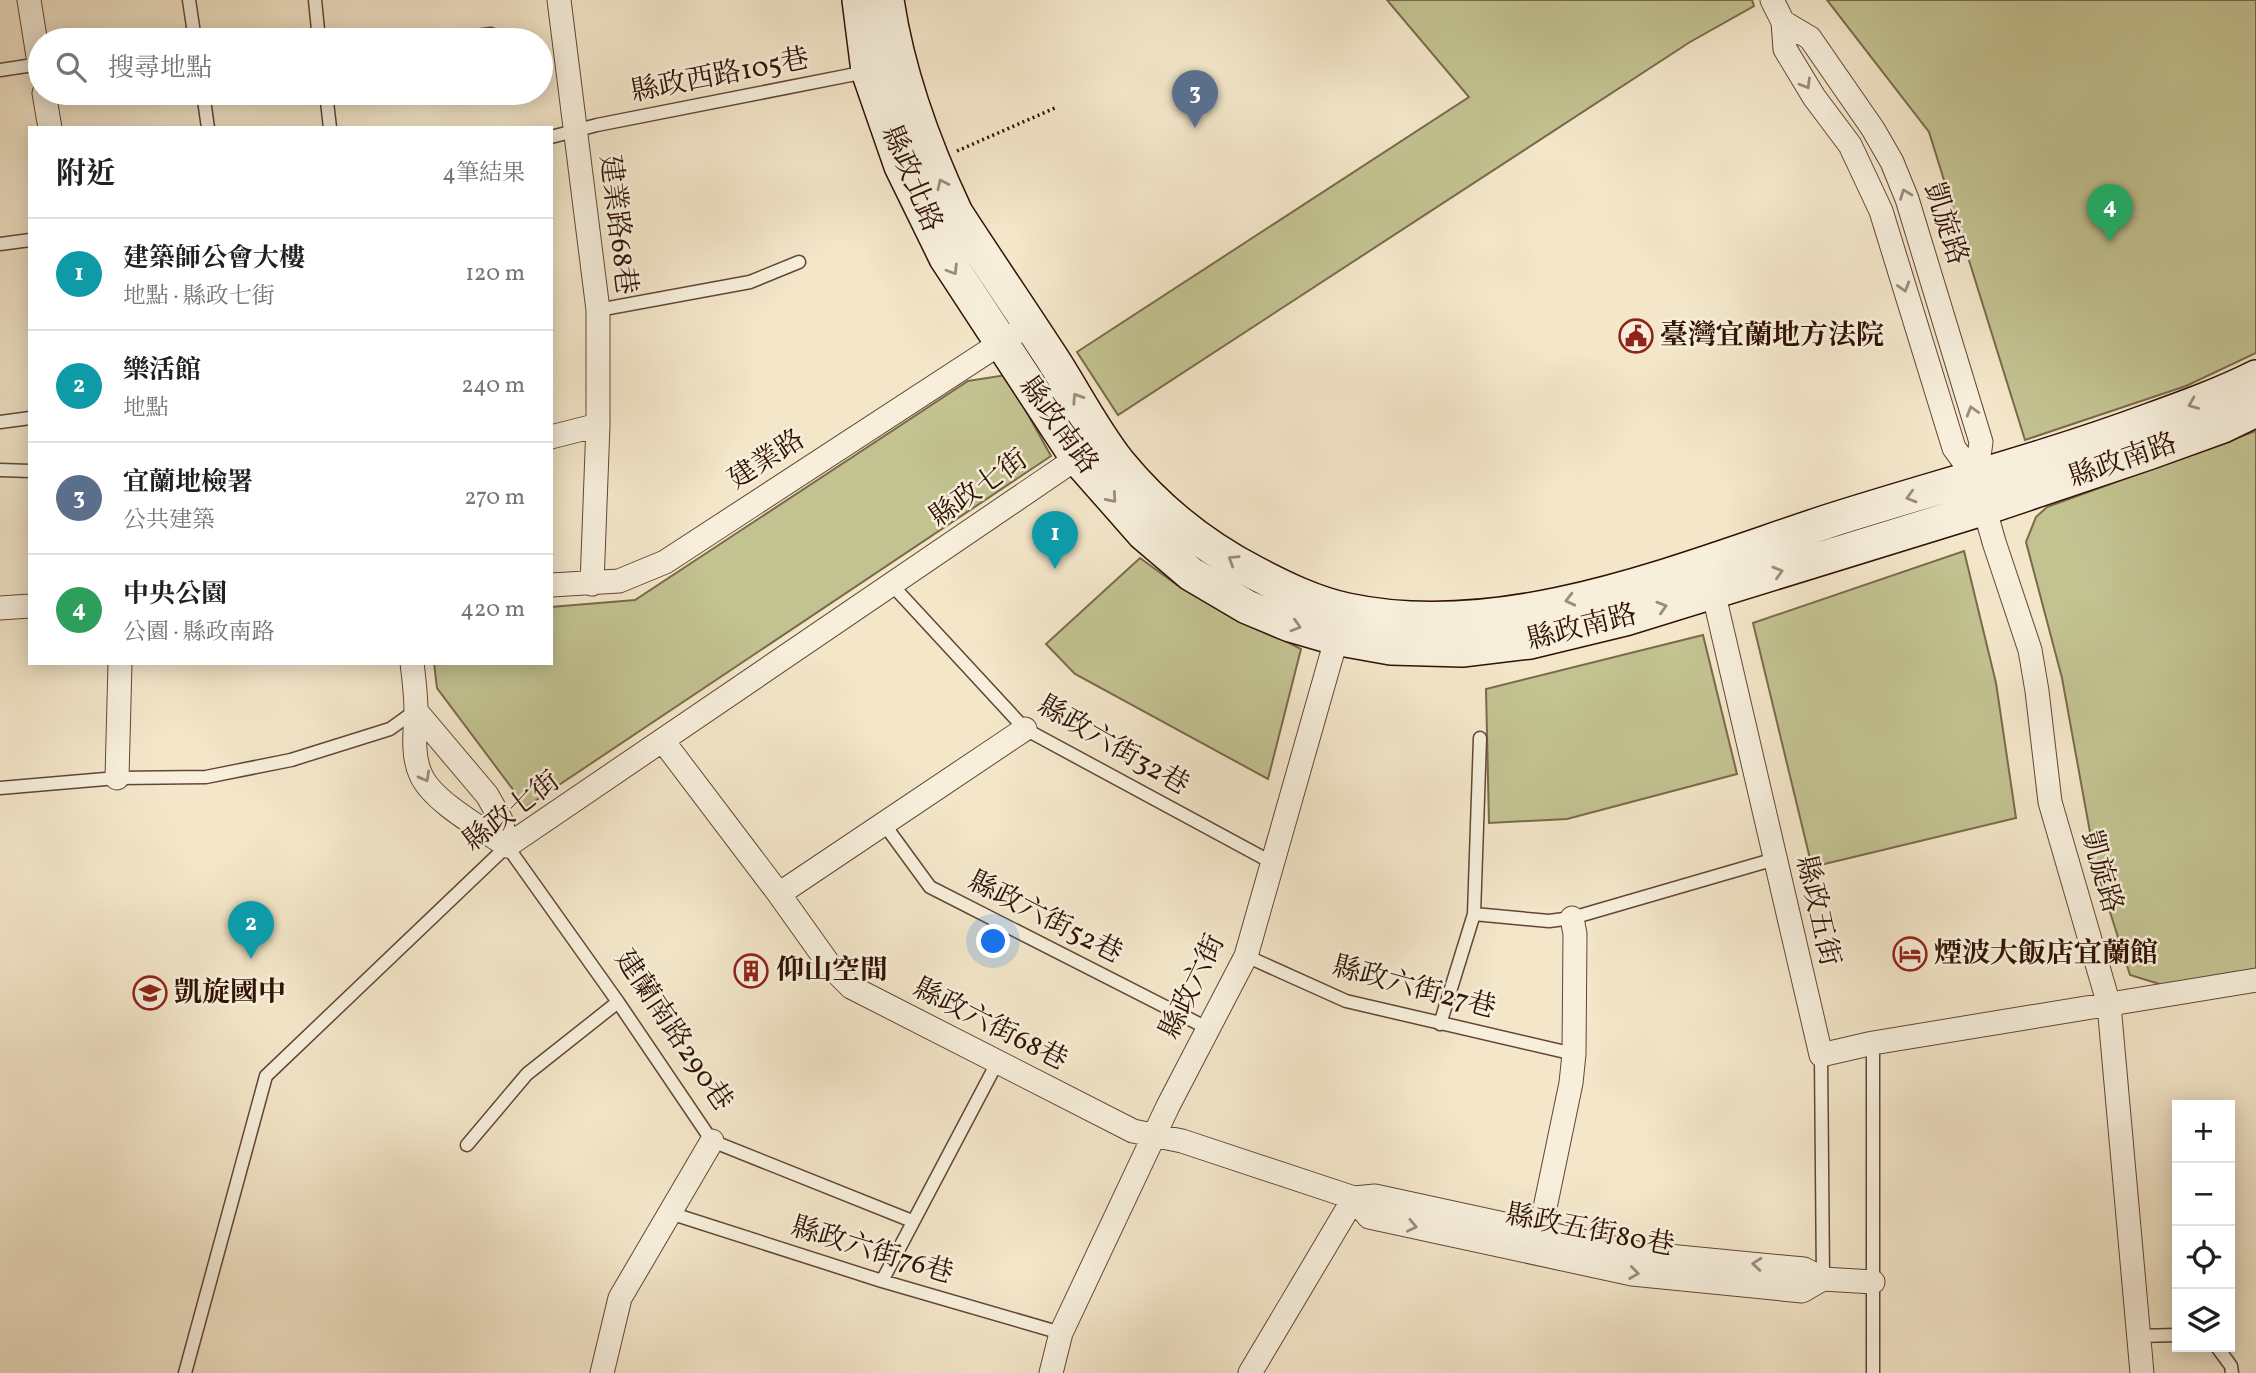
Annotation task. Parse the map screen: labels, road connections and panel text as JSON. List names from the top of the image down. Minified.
{"streets":{"street":["縣政北路","凱旋路","建業路68巷","縣政南路","建業路","縣政七街","縣政五街","縣政六街","縣政六街68巷","建蘭南路290巷","縣政五街80巷"],"lane":["縣政西路105巷","縣政六街32巷","縣政六街52巷","縣政六街27巷","縣政六街76巷"]},"crossings":[["縣政西路105巷","縣政北路"],["縣政西路105巷","建業路68巷"],["縣政北路","縣政南路"],["縣政北路","建業路"],["凱旋路","縣政南路"],["建業路68巷","建業路"],["縣政南路","建業路"],["縣政南路","縣政七街"],["縣政南路","縣政五街"],["縣政南路","縣政六街"],["縣政七街","縣政六街32巷"],["縣政七街","縣政六街68巷"],["縣政七街","建蘭南路290巷"],["縣政六街32巷","縣政六街"],["縣政五街","縣政五街80巷"],["縣政六街52巷","縣政六街"],["縣政六街","縣政六街27巷"],["縣政六街","縣政六街68巷"],["縣政六街","縣政五街80巷"],["縣政六街","縣政六街76巷"],["縣政六街68巷","縣政五街80巷"],["建蘭南路290巷","縣政六街76巷"]],"places":{"public building":["臺灣宜蘭地方法院"],"hotel":["煙波大飯店宜蘭館"],"building":["仰山空間"],"school or university":["凱旋國中"]},"page":{"search":"搜尋地點","pins":["3","4","1","2"],"heading":["附近","4筆結果"],"list":[{"mark":"1","name":"建築師公會大樓","note":"地點 · 縣政七街","value":"120 m"},{"mark":"2","name":"樂活館","note":"地點","value":"240 m"},{"mark":"3","name":"宜蘭地檢署","note":"公共建築","value":"270 m"},{"mark":"4","name":"中央公園","note":"公園 · 縣政南路","value":"420 m"}],"map_buttons":["+","−"]}}
